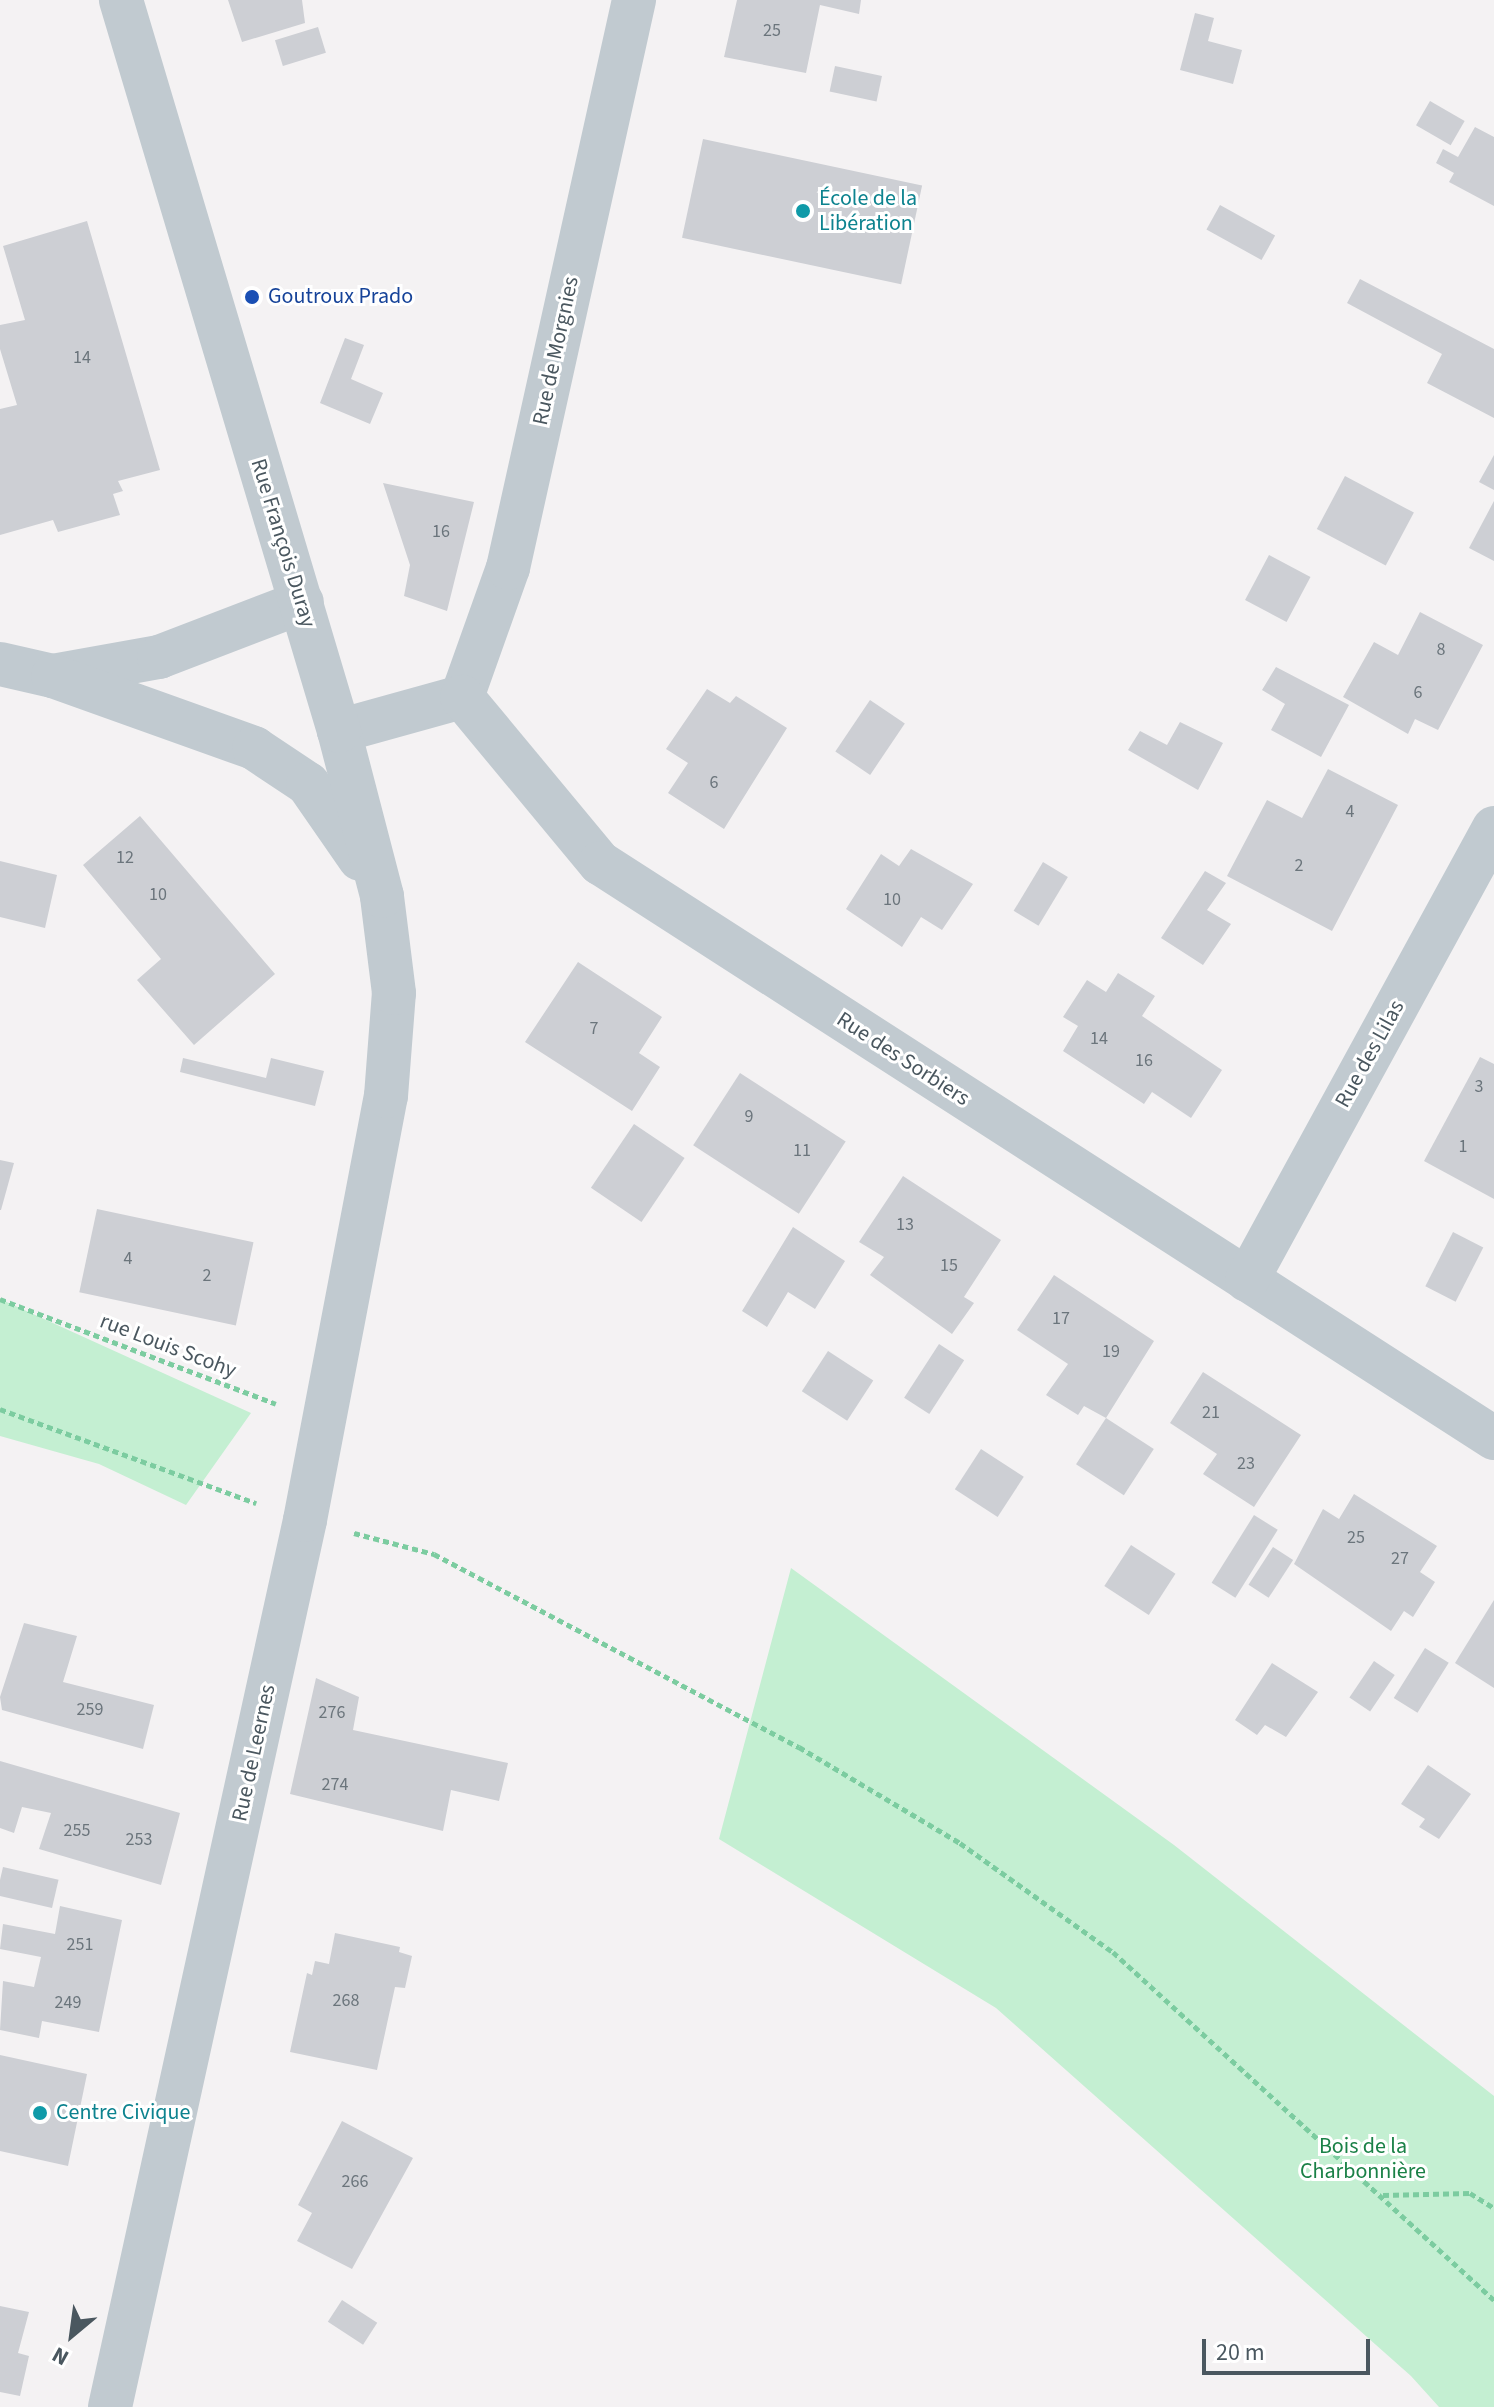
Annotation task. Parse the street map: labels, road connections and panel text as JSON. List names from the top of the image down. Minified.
{"streets":{"street":["Rue de Morgnies","Rue François Duray","Rue des Lilas","Rue des Sorbiers","Rue de Leernes"],"path":["rue Louis Scohy"]},"crossings":[["Rue de Morgnies","Rue des Sorbiers"],["Rue François Duray","Rue de Leernes"],["Rue des Lilas","Rue des Sorbiers"],["rue Louis Scohy","Rue de Leernes"]],"parks":["Bois de la Charbonnière"],"places":["École de la Libération","Goutroux Prado","Centre Civique"],"house_numbers":["25","14","16","8","6","6","4","12","2","10","10","7","14","16","3","9","1","11","13","4","15","2","17","19","21","23","25","27","259","276","274","255","253","251","268","249","266"],"scale_bar":"20 m","north":"bottom left"}
